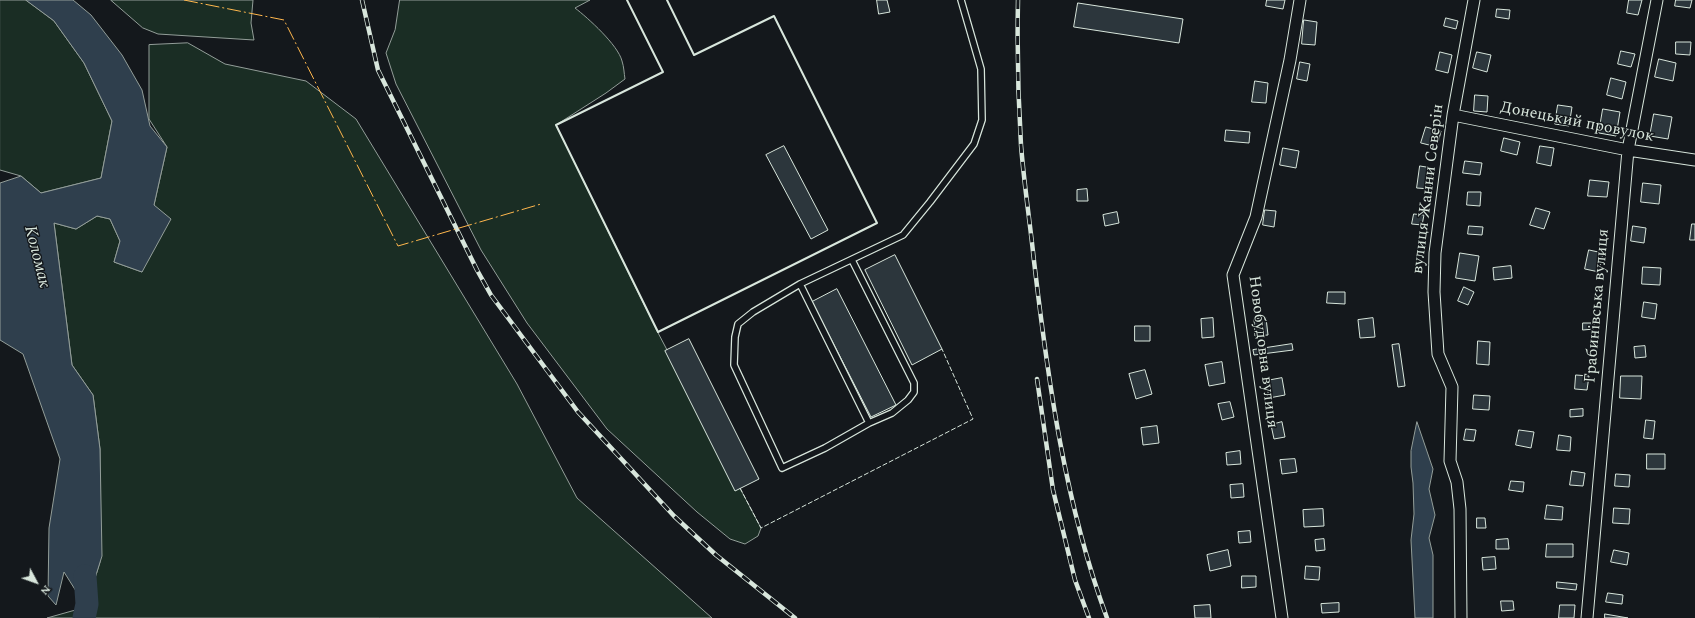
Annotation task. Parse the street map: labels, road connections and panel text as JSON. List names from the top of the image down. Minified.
{"streets":{"street":["Донецький провулок","вулиця Жанни Северін","Грабинівська вулиця","Новобудовна вулиця"]},"crossings":[["Донецький провулок","вулиця Жанни Северін"],["Донецький провулок","Грабинівська вулиця"]],"water":["Коломак"],"north":"bottom right"}
